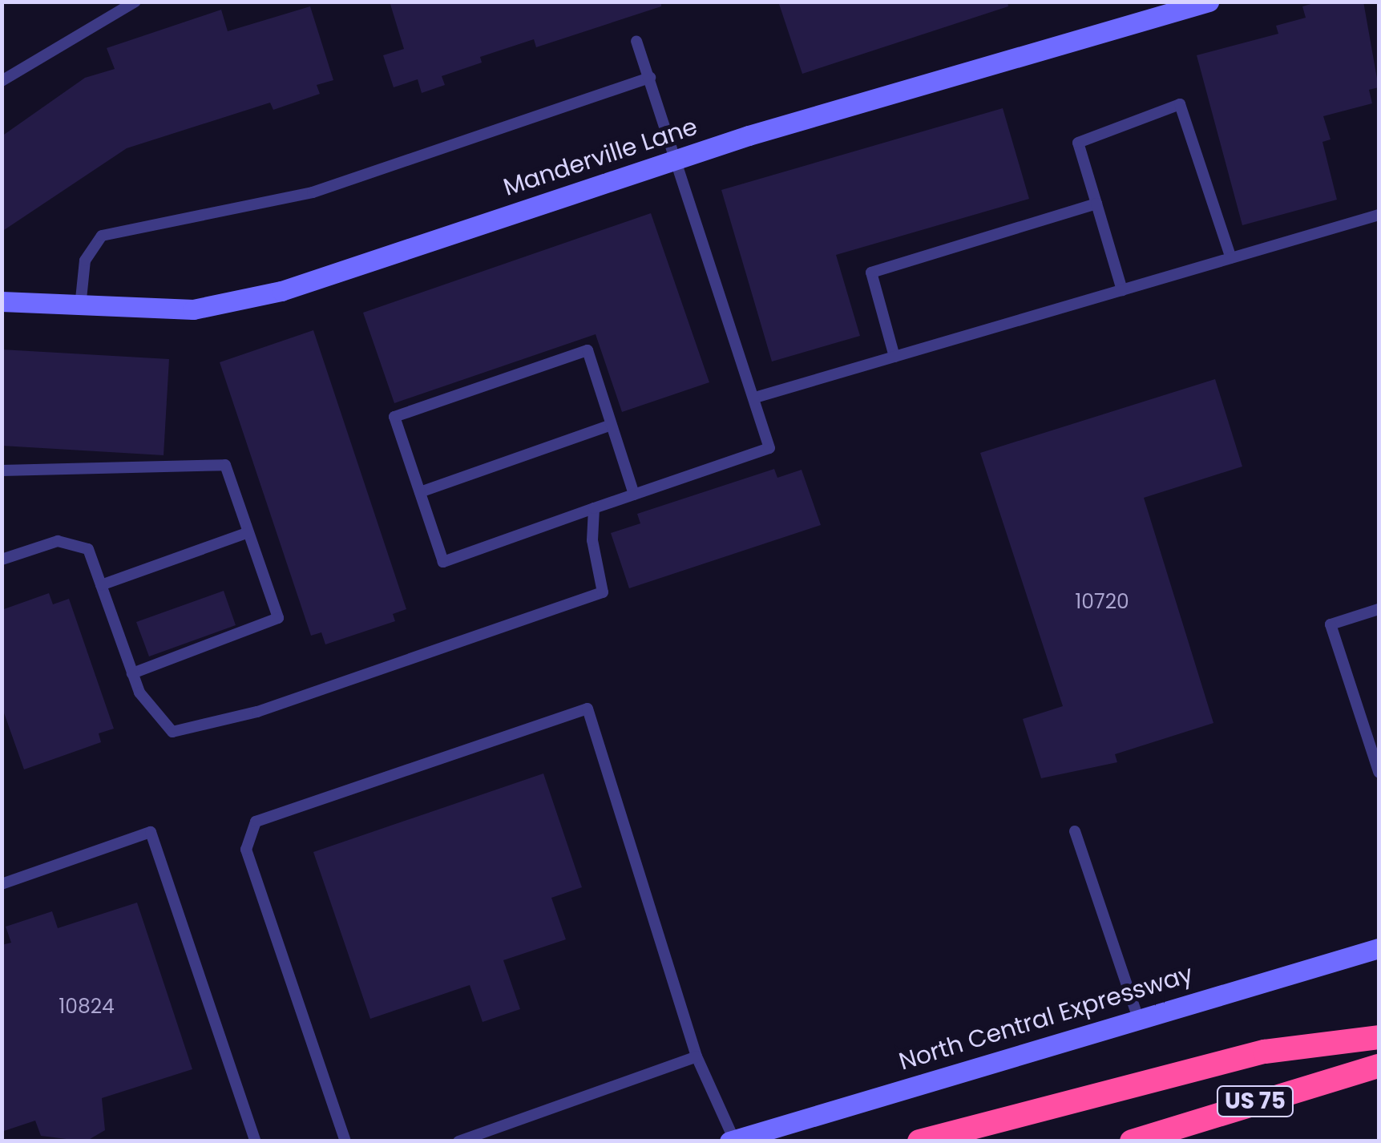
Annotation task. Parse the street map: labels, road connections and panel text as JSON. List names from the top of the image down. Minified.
{"streets":{"highway":["US 75"],"street":["Manderville Lane","North Central Expressway"]},"house_numbers":["10720","10824"]}
